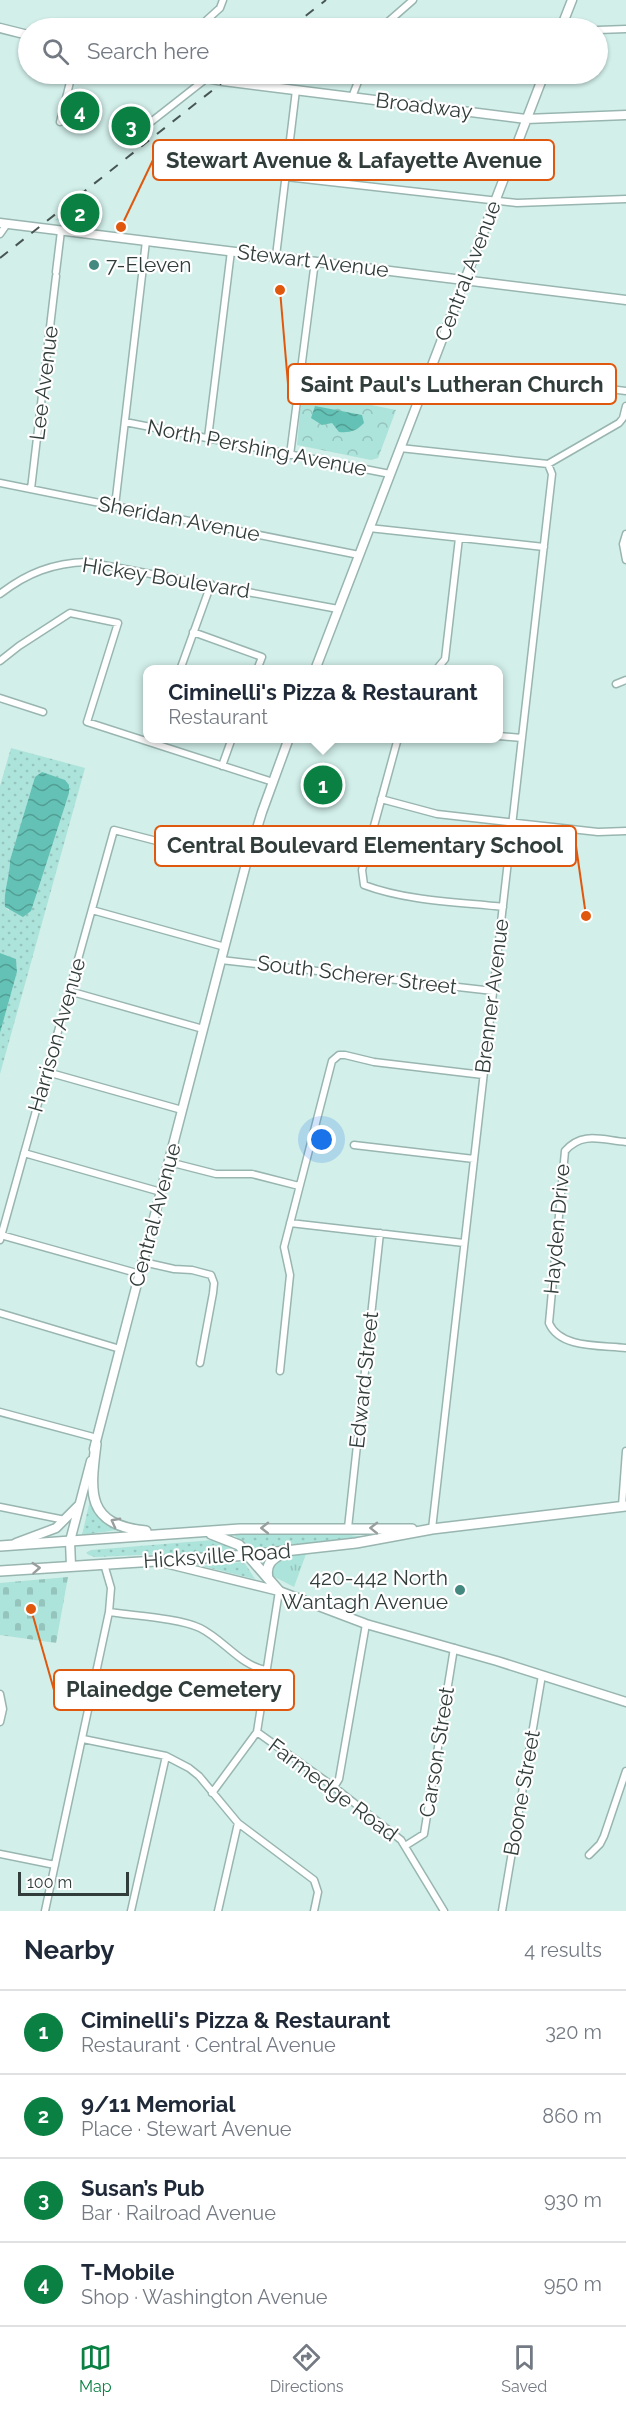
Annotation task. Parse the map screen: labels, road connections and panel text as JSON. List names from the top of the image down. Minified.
{"streets":{"main road":["Broadway","Stewart Avenue","Central Avenue","Hicksville Road"],"street":["Lee Avenue","North Pershing Avenue","Sheridan Avenue","Hickey Boulevard","South Scherer Street","Brenner Avenue","Harrison Avenue","Hayden Drive","Edward Street","Carson Street","Farmedge Road","Boone Street"]},"crossings":[["Broadway","Central Avenue"],["Stewart Avenue","Central Avenue"],["Stewart Avenue","Lee Avenue"],["Central Avenue","North Pershing Avenue"],["Central Avenue","Sheridan Avenue"],["Central Avenue","Hickey Boulevard"],["Central Avenue","South Scherer Street"],["Central Avenue","Harrison Avenue"],["Central Avenue","Hicksville Road"],["Lee Avenue","Sheridan Avenue"],["South Scherer Street","Brenner Avenue"],["Brenner Avenue","Hicksville Road"],["Edward Street","Hicksville Road"],["Carson Street","Farmedge Road"]],"places":["Stewart Avenue & Lafayette Avenue","7-Eleven","Saint Paul's Lutheran Church","Central Boulevard Elementary School","420-442 North Wantagh Avenue","Plainedge Cemetery"],"scale_bar":"100 m","page":{"search":"Search here","pins":["4","3","2","1"],"popup":["Ciminelli's Pizza & Restaurant","Restaurant"],"scale":"100 m","heading":["Nearby","4 results"],"list":[{"mark":"1","name":"Ciminelli's Pizza & Restaurant","note":"Restaurant · Central Avenue","value":"320 m"},{"mark":"2","name":"9/11 Memorial","note":"Place · Stewart Avenue","value":"860 m"},{"mark":"3","name":"Susan’s Pub","note":"Bar · Railroad Avenue","value":"930 m"},{"mark":"4","name":"T-Mobile","note":"Shop · Washington Avenue","value":"950 m"}],"nav":["Map","Directions","Saved"]}}
